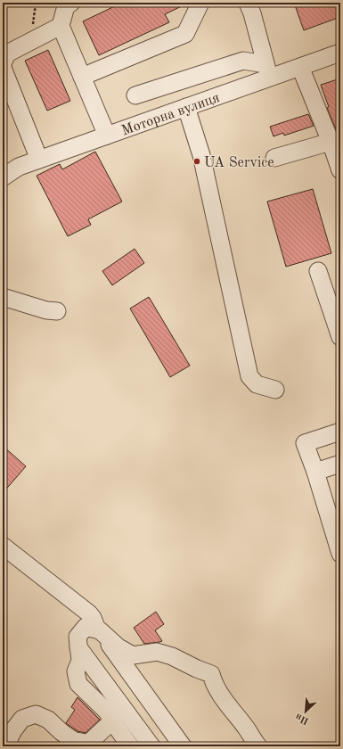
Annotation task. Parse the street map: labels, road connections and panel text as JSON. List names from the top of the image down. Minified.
{"streets":{"street":["Моторна вулиця"]},"places":["UA Service"],"north":"bottom left"}
